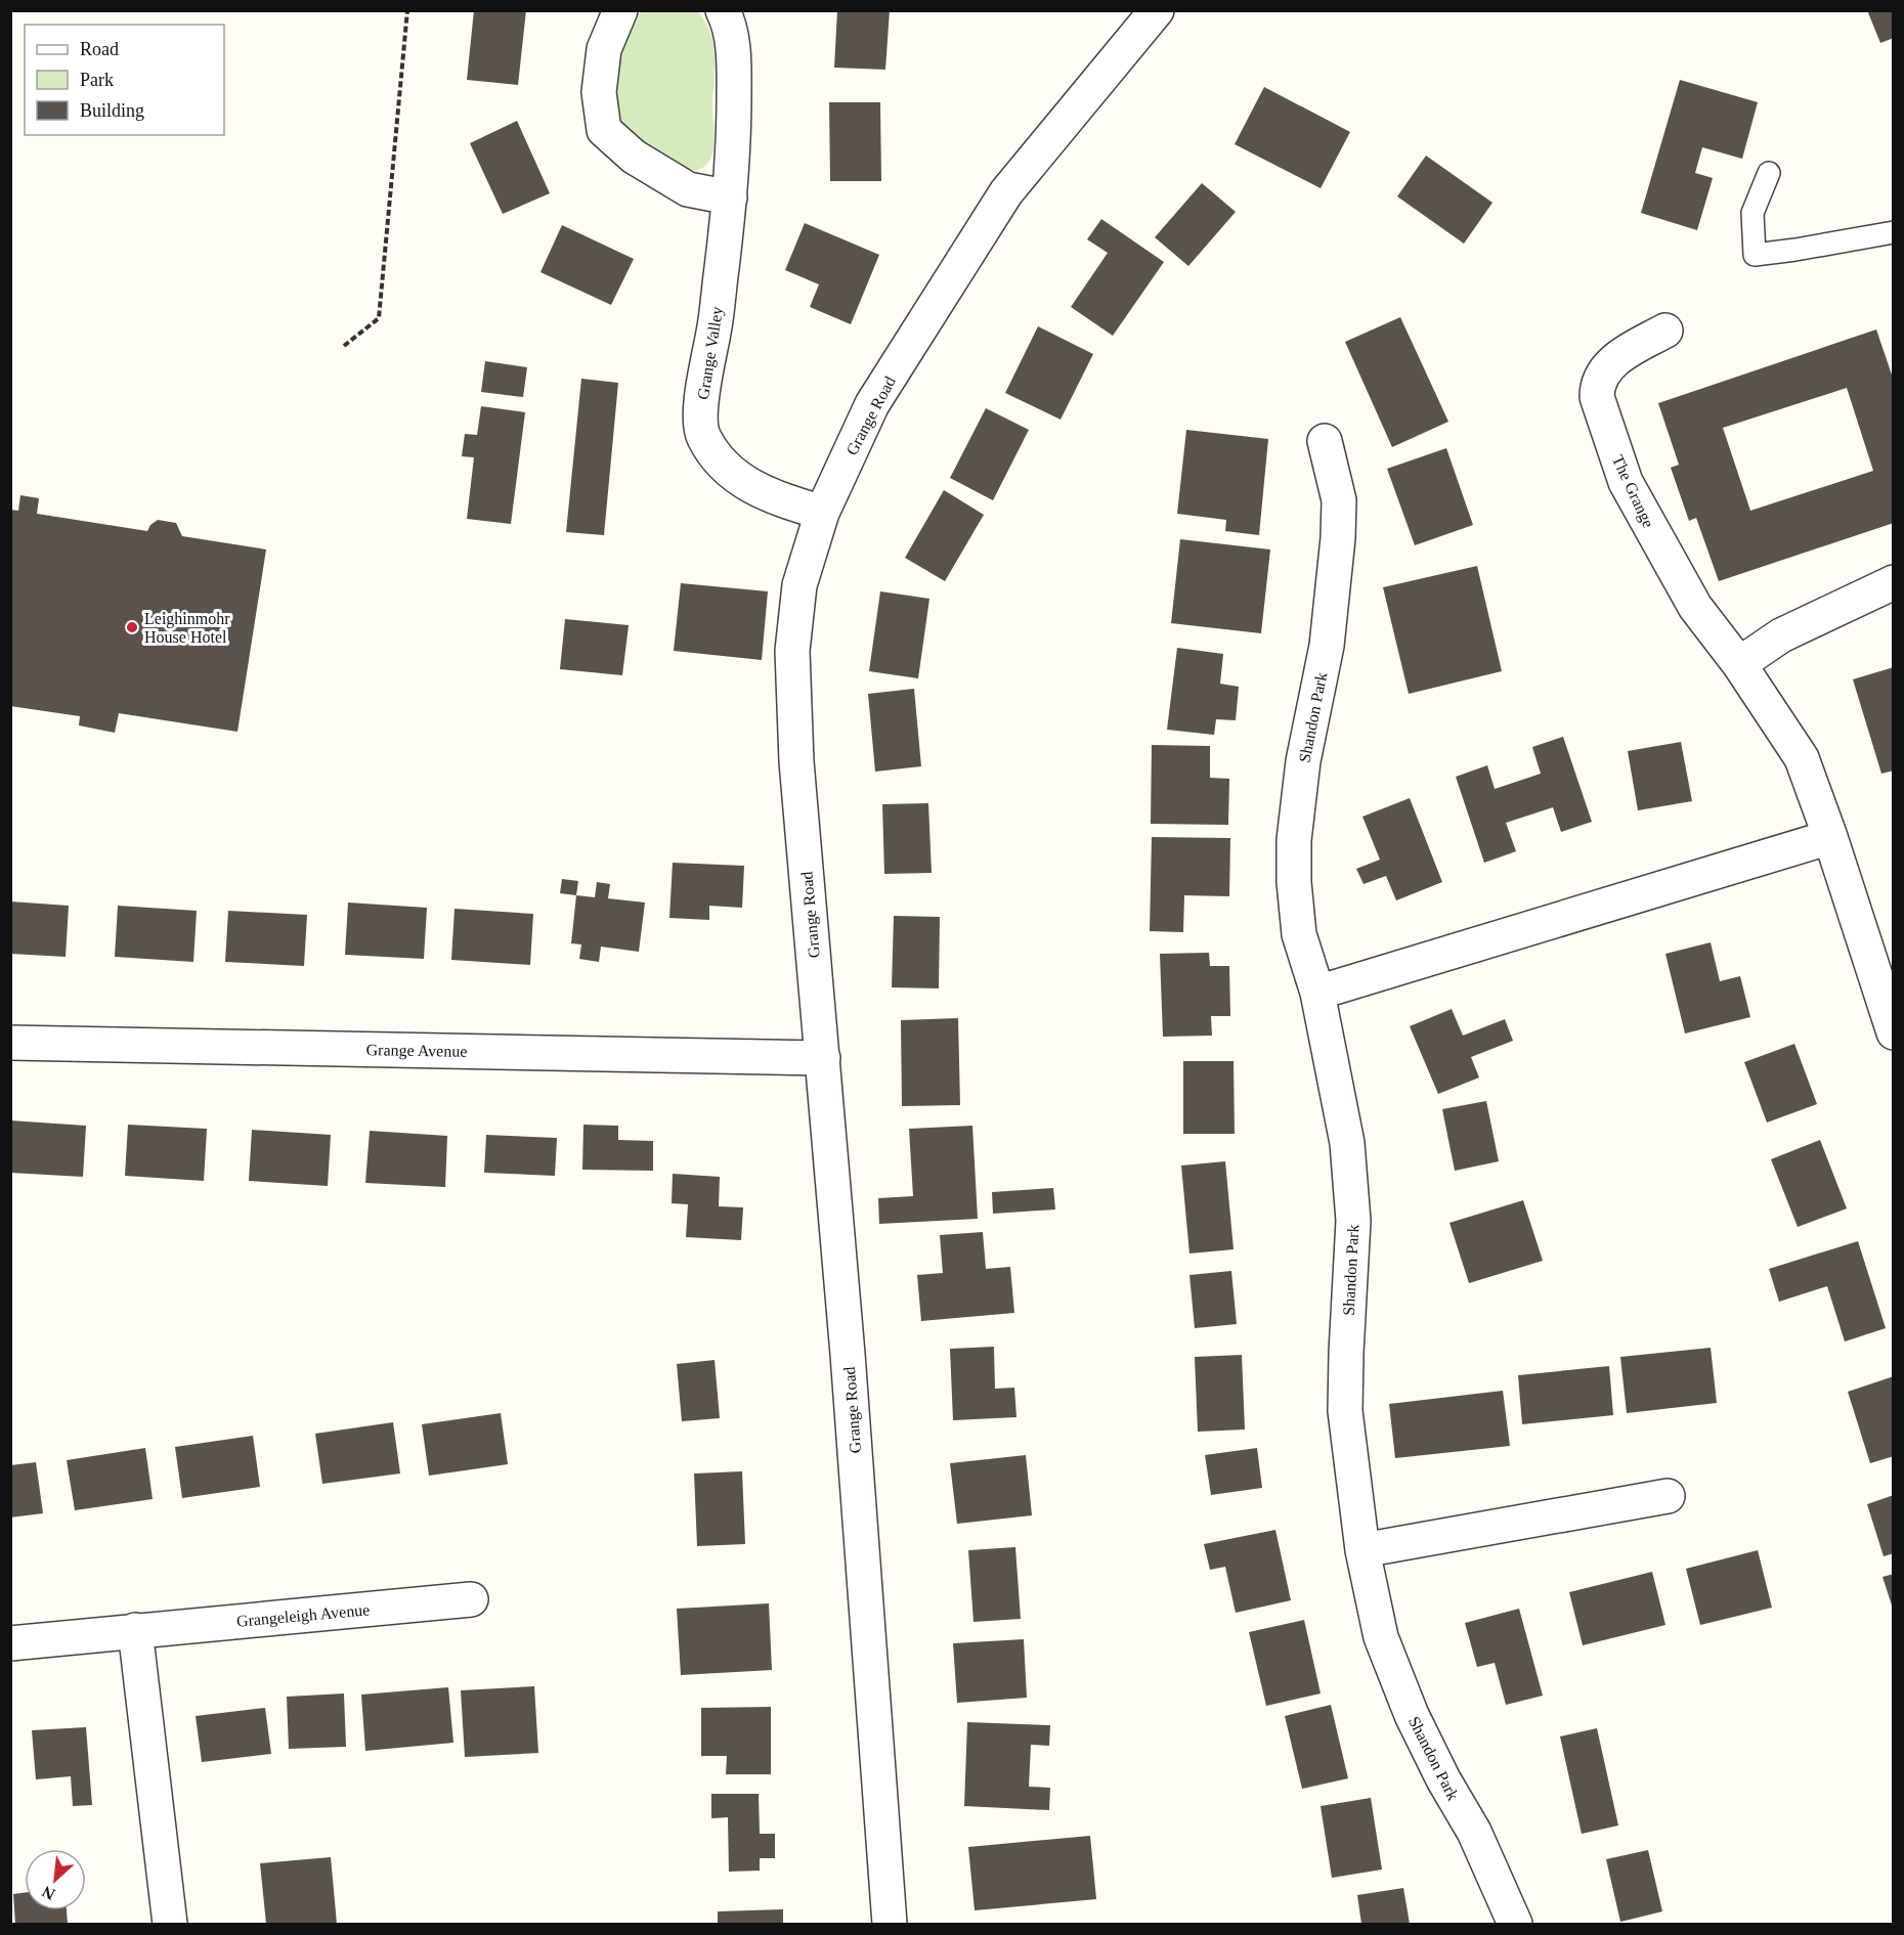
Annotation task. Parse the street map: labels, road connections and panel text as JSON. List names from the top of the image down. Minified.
{"streets":{"street":["Grange Valley","Grange Road","The Grange","Shandon Park","Grange Avenue","Grangeleigh Avenue"]},"crossings":[["Grange Valley","Grange Road"],["Grange Road","Grange Avenue"]],"places":["Leighinmohr House Hotel"],"legend":["Road","Park","Building"],"north":"bottom left"}
